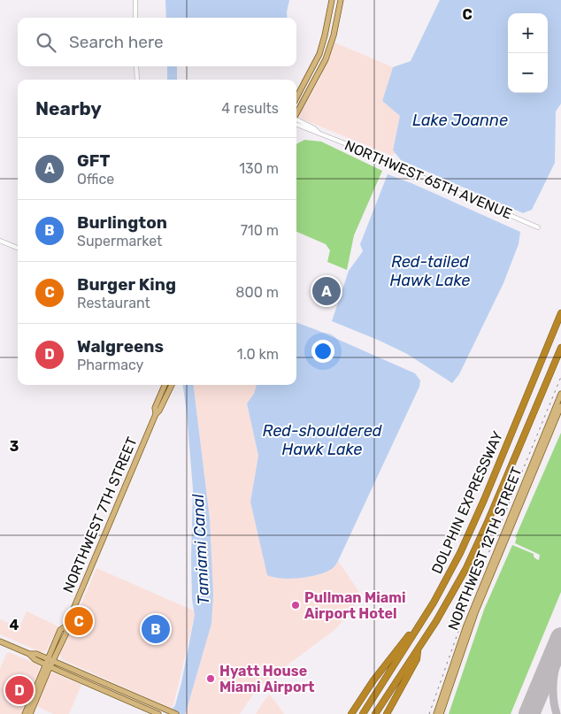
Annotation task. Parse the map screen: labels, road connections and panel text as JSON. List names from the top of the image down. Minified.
{"streets":{"highway":["DOLPHIN EXPRESSWAY"],"main road":["NORTHWEST 7TH STREET","NORTHWEST 12TH STREET"],"street":["NORTHWEST 65TH AVENUE"]},"water":["Lake Joanne","Red-tailed Hawk Lake","Red-shouldered Hawk Lake","Tamiami Canal"],"places":["Pullman Miami Airport Hotel","Hyatt House Miami Airport"],"page":{"map_buttons":["+","−"],"search":"Search here","heading":["Nearby","4 results"],"list":[{"mark":"A","name":"GFT","note":"Office","value":"130 m"},{"mark":"B","name":"Burlington","note":"Supermarket","value":"710 m"},{"mark":"C","name":"Burger King","note":"Restaurant","value":"800 m"},{"mark":"D","name":"Walgreens","note":"Pharmacy","value":"1.0 km"}],"pins":["A","C","B","D"]},"grid":{"columns":["C"],"rows":["3","4"]}}
